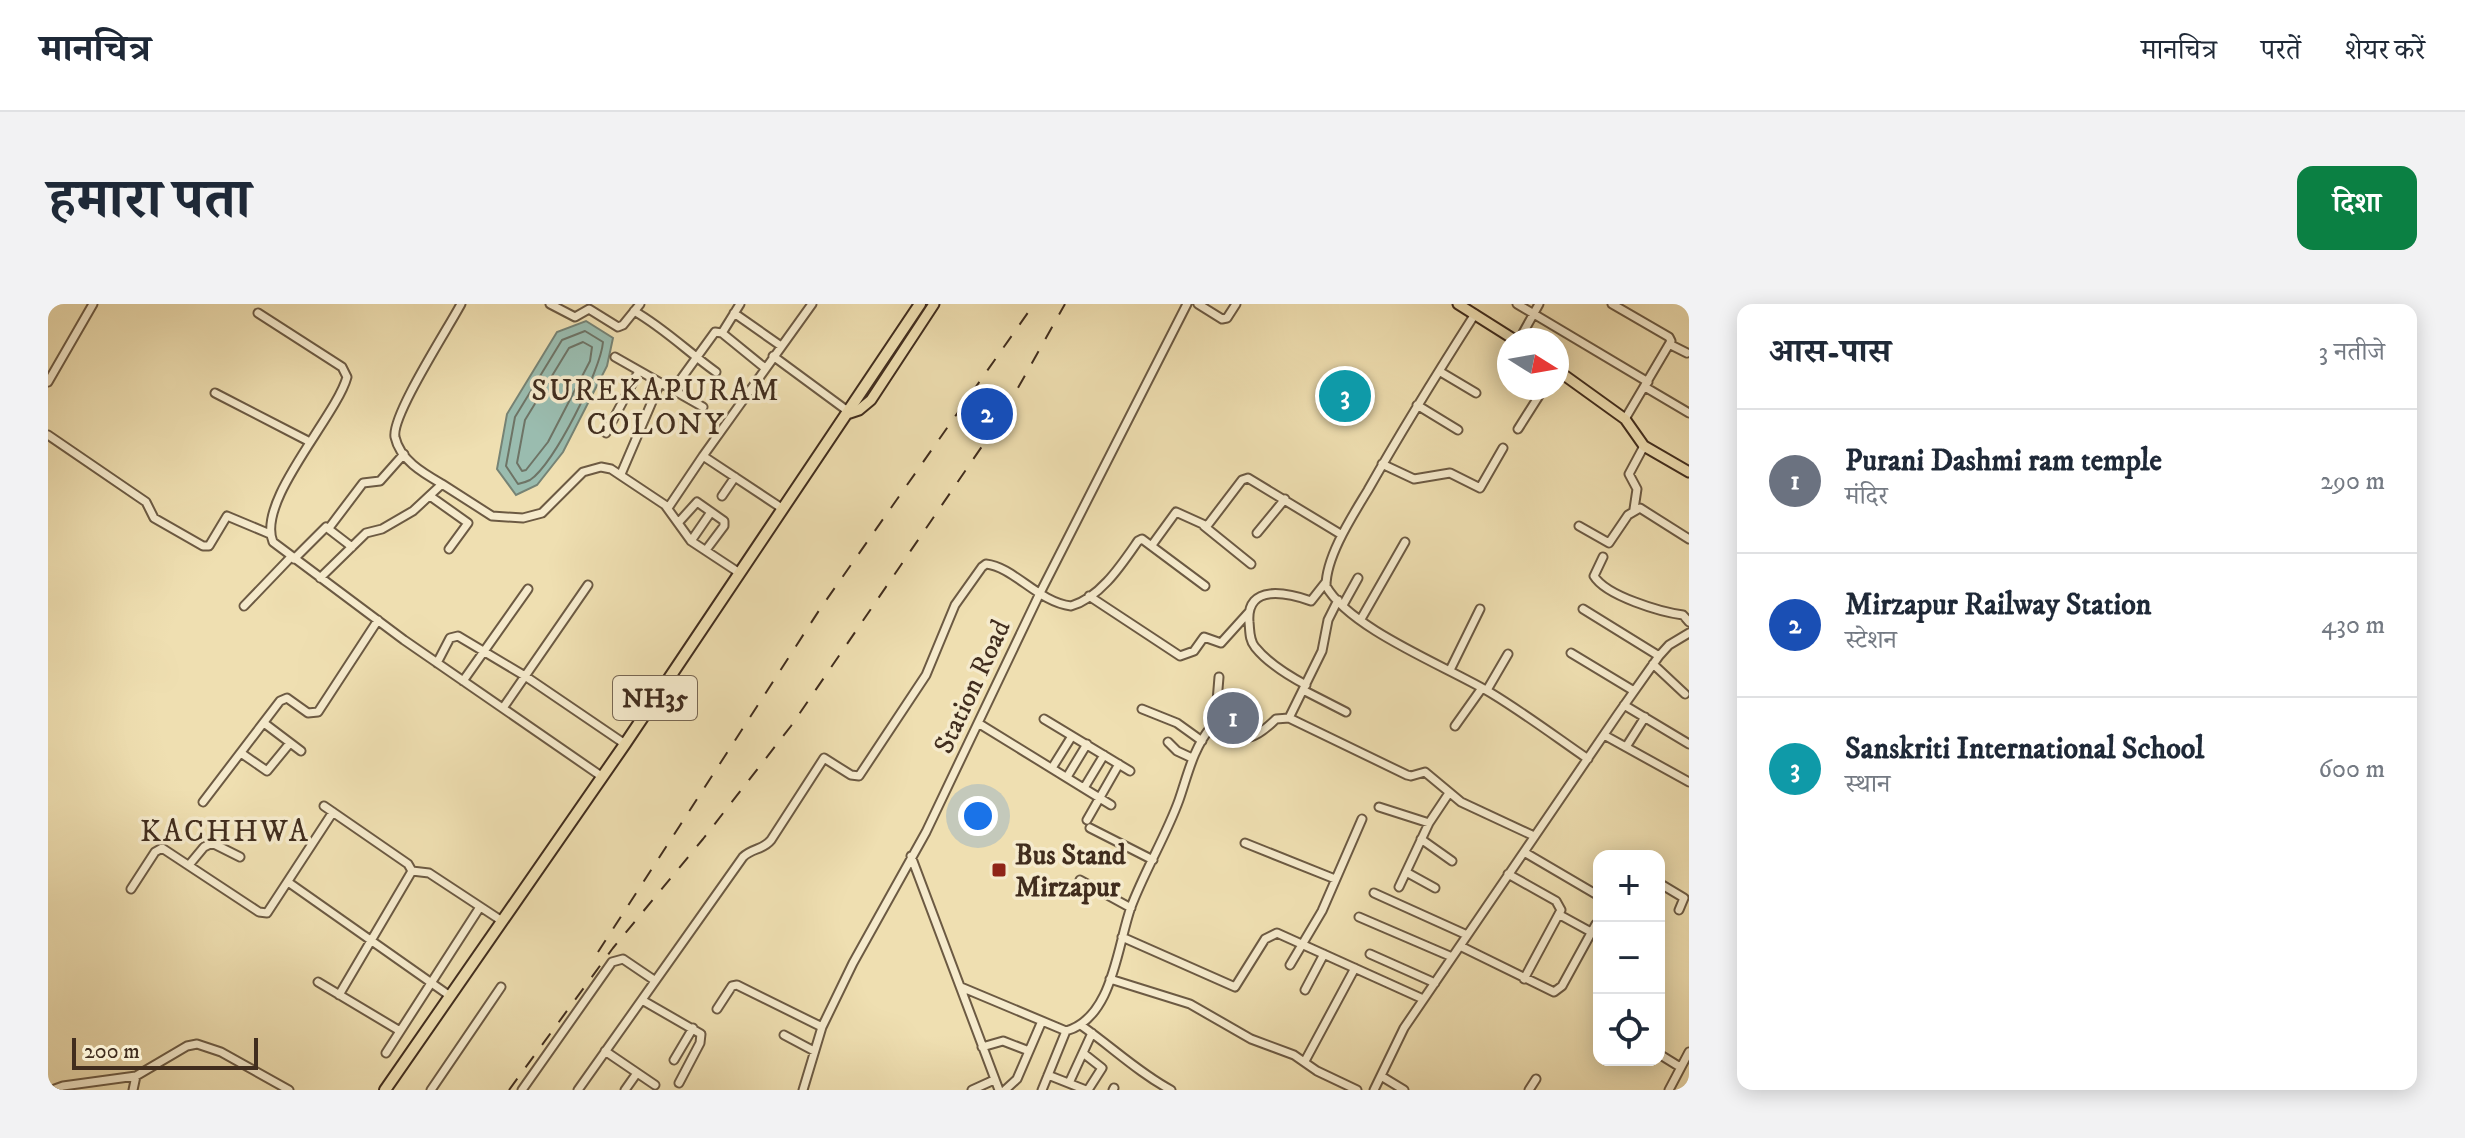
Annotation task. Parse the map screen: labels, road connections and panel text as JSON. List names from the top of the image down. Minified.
{"streets":{"highway":["NH35"],"street":["Station Road"]},"districts":["SUREKAPURAM COLONY","KACHHWA"],"places":{"transit":["Bus Stand Mirzapur"]},"scale_bar":"200 m","north":"right","page":{"header":"मानचित्र","nav":["मानचित्र","परतें","शेयर करें"],"title":"हमारा पता","buttons":"दिशा","heading":["आस-पास","3 नतीजे"],"pins":["3","2","1"],"list":[{"mark":"1","name":"Purani Dashmi ram temple","note":"मंदिर","value":"290 m"},{"mark":"2","name":"Mirzapur Railway Station","note":"स्टेशन","value":"430 m"},{"mark":"3","name":"Sanskriti International School","note":"स्थान","value":"600 m"}],"map_buttons":["+","−"],"scale":"200 m"}}
